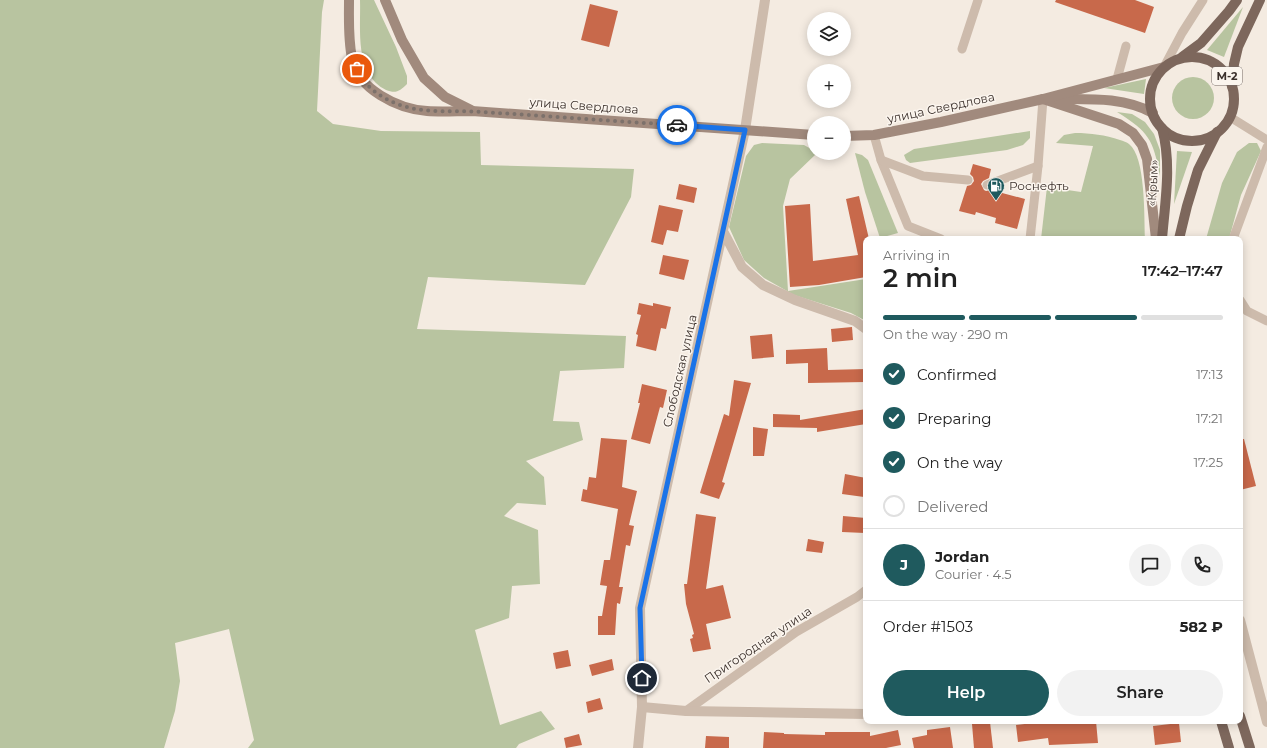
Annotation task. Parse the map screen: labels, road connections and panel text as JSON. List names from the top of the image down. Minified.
{"streets":{"main road":["М-2","улица Свердлова","«Крым»"],"street":["Слободская улица"],"lane":["Пригородная улица"]},"crossings":[["М-2","«Крым»"],["улица Свердлова","Слободская улица"]],"places":{"fuel station":["Роснефть"]},"page":{"map_buttons":["+","−"],"heading":["2 min","Arriving in","17:42–17:47"],"panel":["Jordan","Courier · 4.5","Order #1503","582 ₽"],"bar":"On the way · 290 m","list":[["Confirmed","17:13"],["Preparing","17:21"],["On the way","17:25"],"Delivered"],"round":"J","buttons":["Help","Share"]}}
